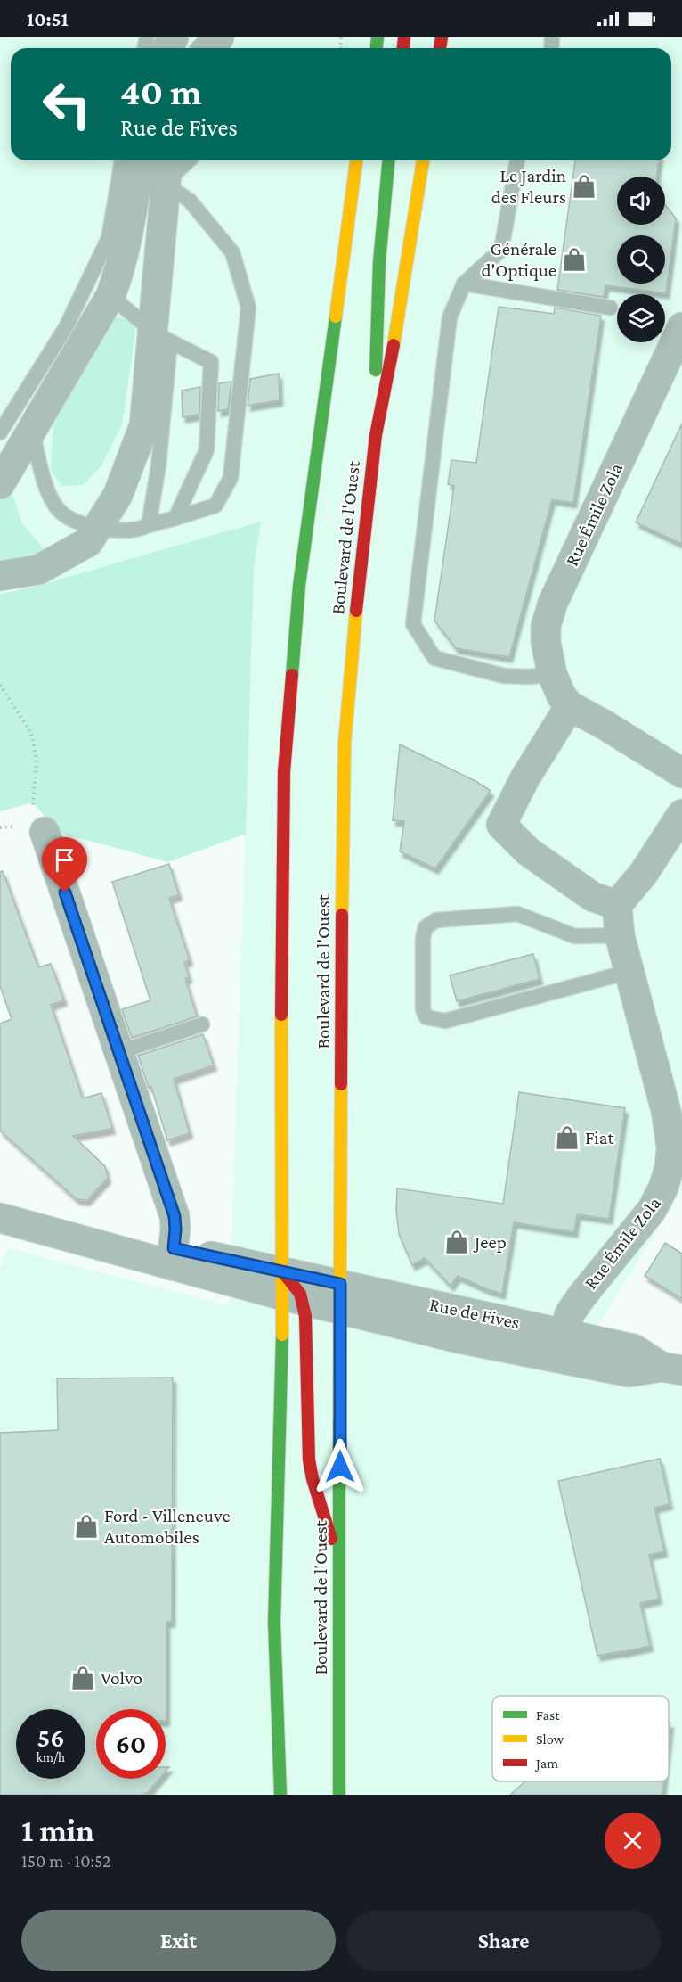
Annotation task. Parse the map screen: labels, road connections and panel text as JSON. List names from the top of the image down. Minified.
{"streets":{"main road":["Boulevard de l'Ouest"],"street":["Rue Émile Zola","Rue de Fives"]},"crossings":[["Rue Émile Zola","Rue de Fives"],["Boulevard de l'Ouest","Rue de Fives"]],"places":{"shop":["Le Jardin des Fleurs","Générale d'Optique","Fiat","Jeep","Ford - Villeneuve Automobiles","Volvo"]},"legend":["Fast","Slow","Jam"],"page":{"status":"10:51","turn":["40 m","Rue de Fives"],"speed":"56 km/h","limit":"60","heading":["1 min","150 m · 10:52"],"buttons":["Exit","Share"]}}
